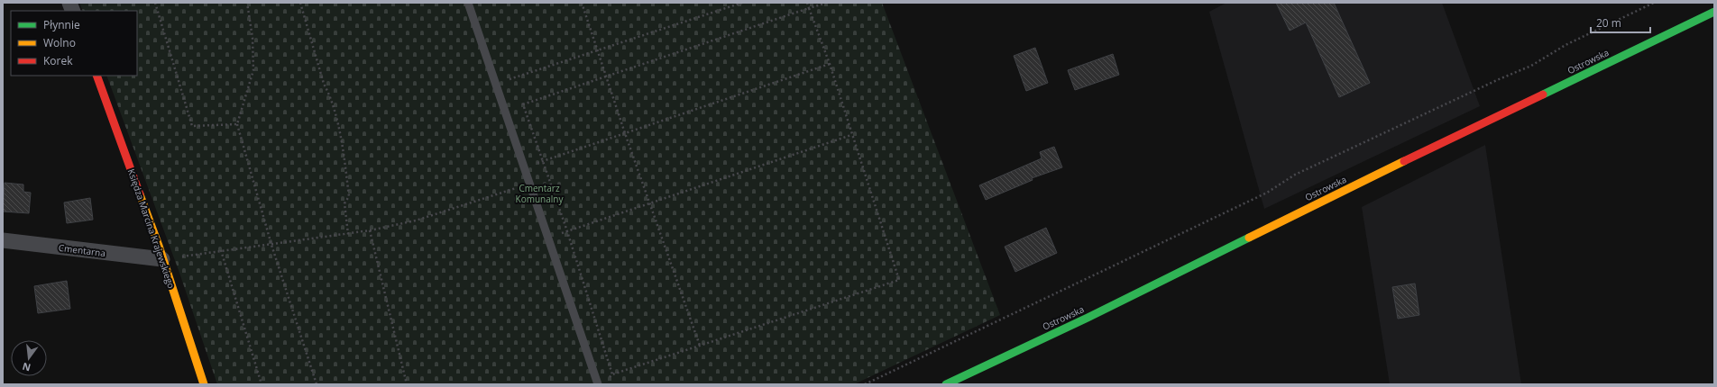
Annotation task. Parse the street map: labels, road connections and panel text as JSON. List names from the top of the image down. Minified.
{"streets":{"main road":["Ostrowska","Księdza Marcina Krajewskiego"],"street":["Cmentarna"]},"crossings":[["Księdza Marcina Krajewskiego","Cmentarna"]],"parks":["Cmentarz Komunalny"],"legend":["Płynnie","Wolno","Korek"],"scale_bar":"20 m","north":"bottom"}
